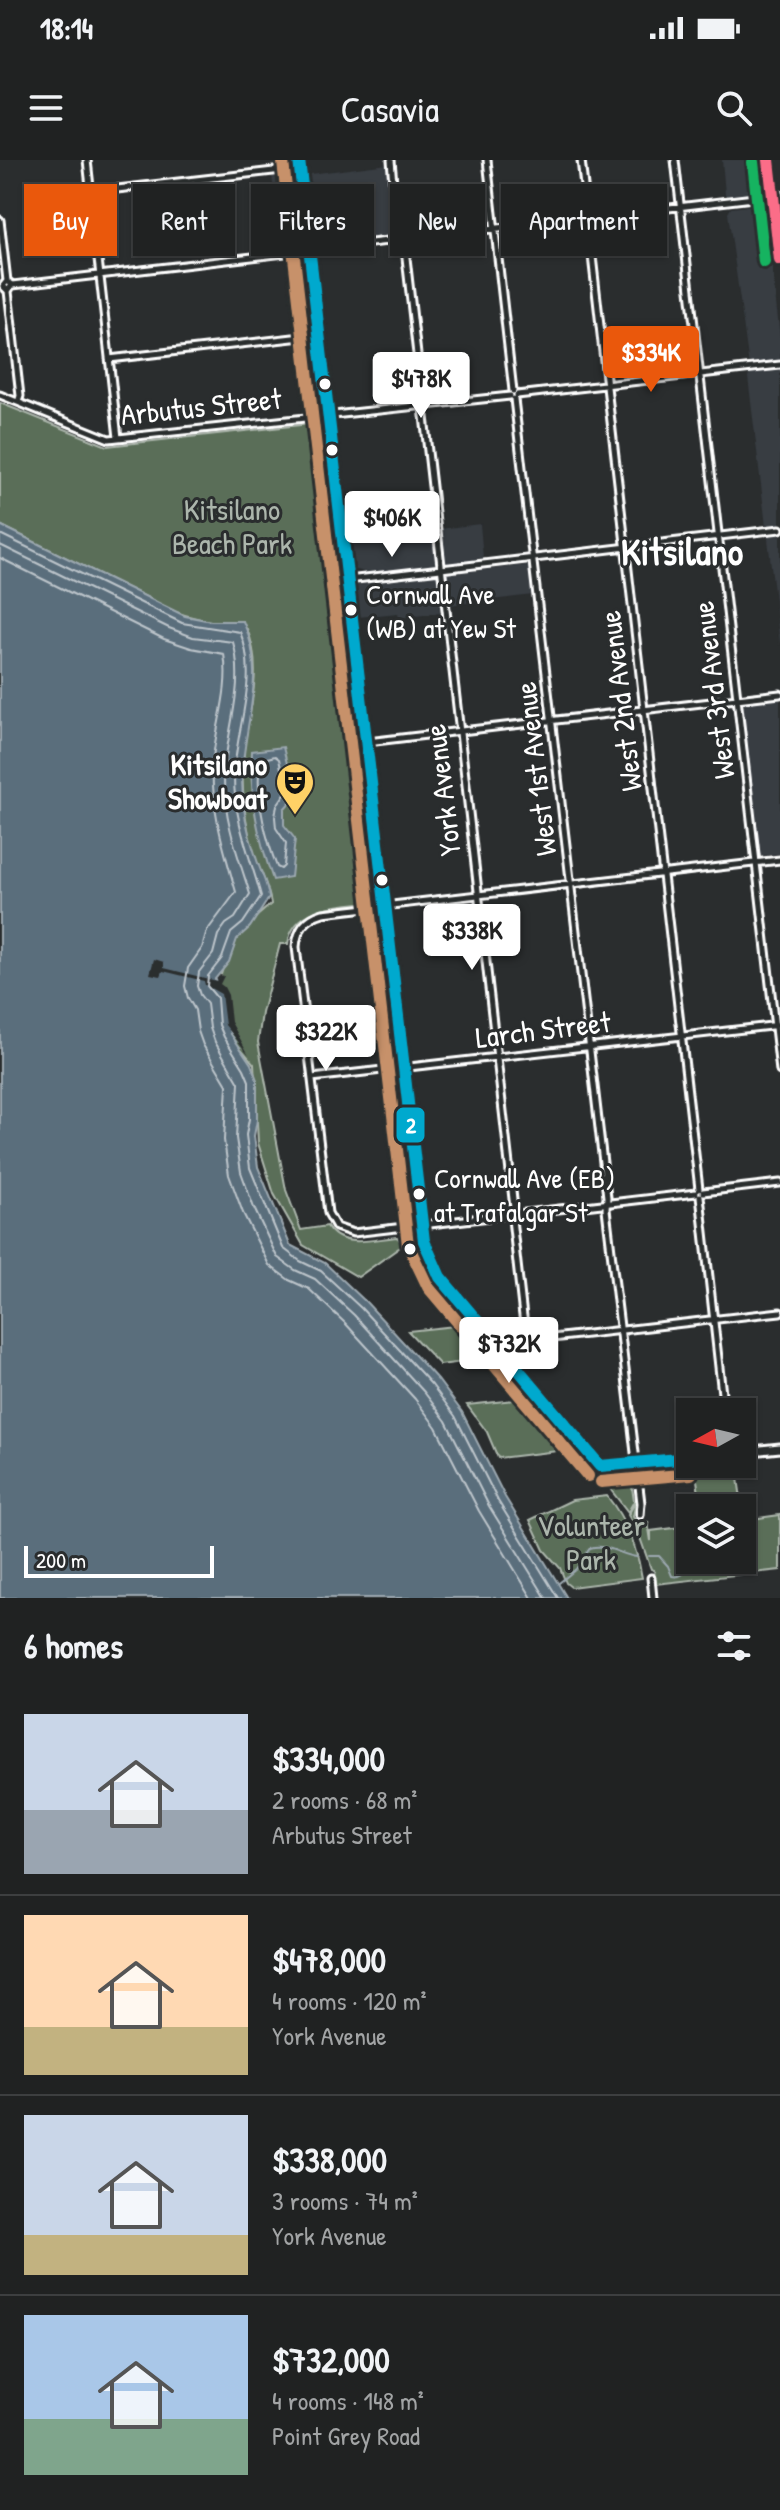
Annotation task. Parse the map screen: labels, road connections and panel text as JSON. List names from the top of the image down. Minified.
{"streets":{"street":["Arbutus Street","West 3rd Avenue","West 2nd Avenue","West 1st Avenue","York Avenue","Larch Street"]},"crossings":[["Arbutus Street","West 3rd Avenue"],["Arbutus Street","West 2nd Avenue"],["Arbutus Street","West 1st Avenue"],["Arbutus Street","York Avenue"],["West 3rd Avenue","Larch Street"],["West 2nd Avenue","Larch Street"],["West 1st Avenue","York Avenue"],["West 1st Avenue","Larch Street"],["York Avenue","Larch Street"]],"districts":["Kitsilano"],"parks":["Kitsilano Beach Park","Volunteer Park"],"places":{"other":["Cornwall Ave (WB) at Yew St","Cornwall Ave (EB) at Trafalgar St"],"theatre":["Kitsilano Showboat"]},"lines":["transit line 2","transit line 4"],"scale_bar":"200 m","north":"left","page":{"status":"18:14","header":"Casavia","chip":["Buy","Rent","Filters","New","Apartment"],"price":["$334K","$478K","$406K","$338K","$322K","$732K"],"scale":"200 m","heading":"6 homes","list":[{"name":"$334,000","note":"2 rooms · 68 m² · Arbutus Street"},{"name":"$478,000","note":"4 rooms · 120 m² · York Avenue"},{"name":"$338,000","note":"3 rooms · 74 m² · York Avenue"},{"name":"$732,000","note":"4 rooms · 148 m² · Point Grey Road"}]}}
